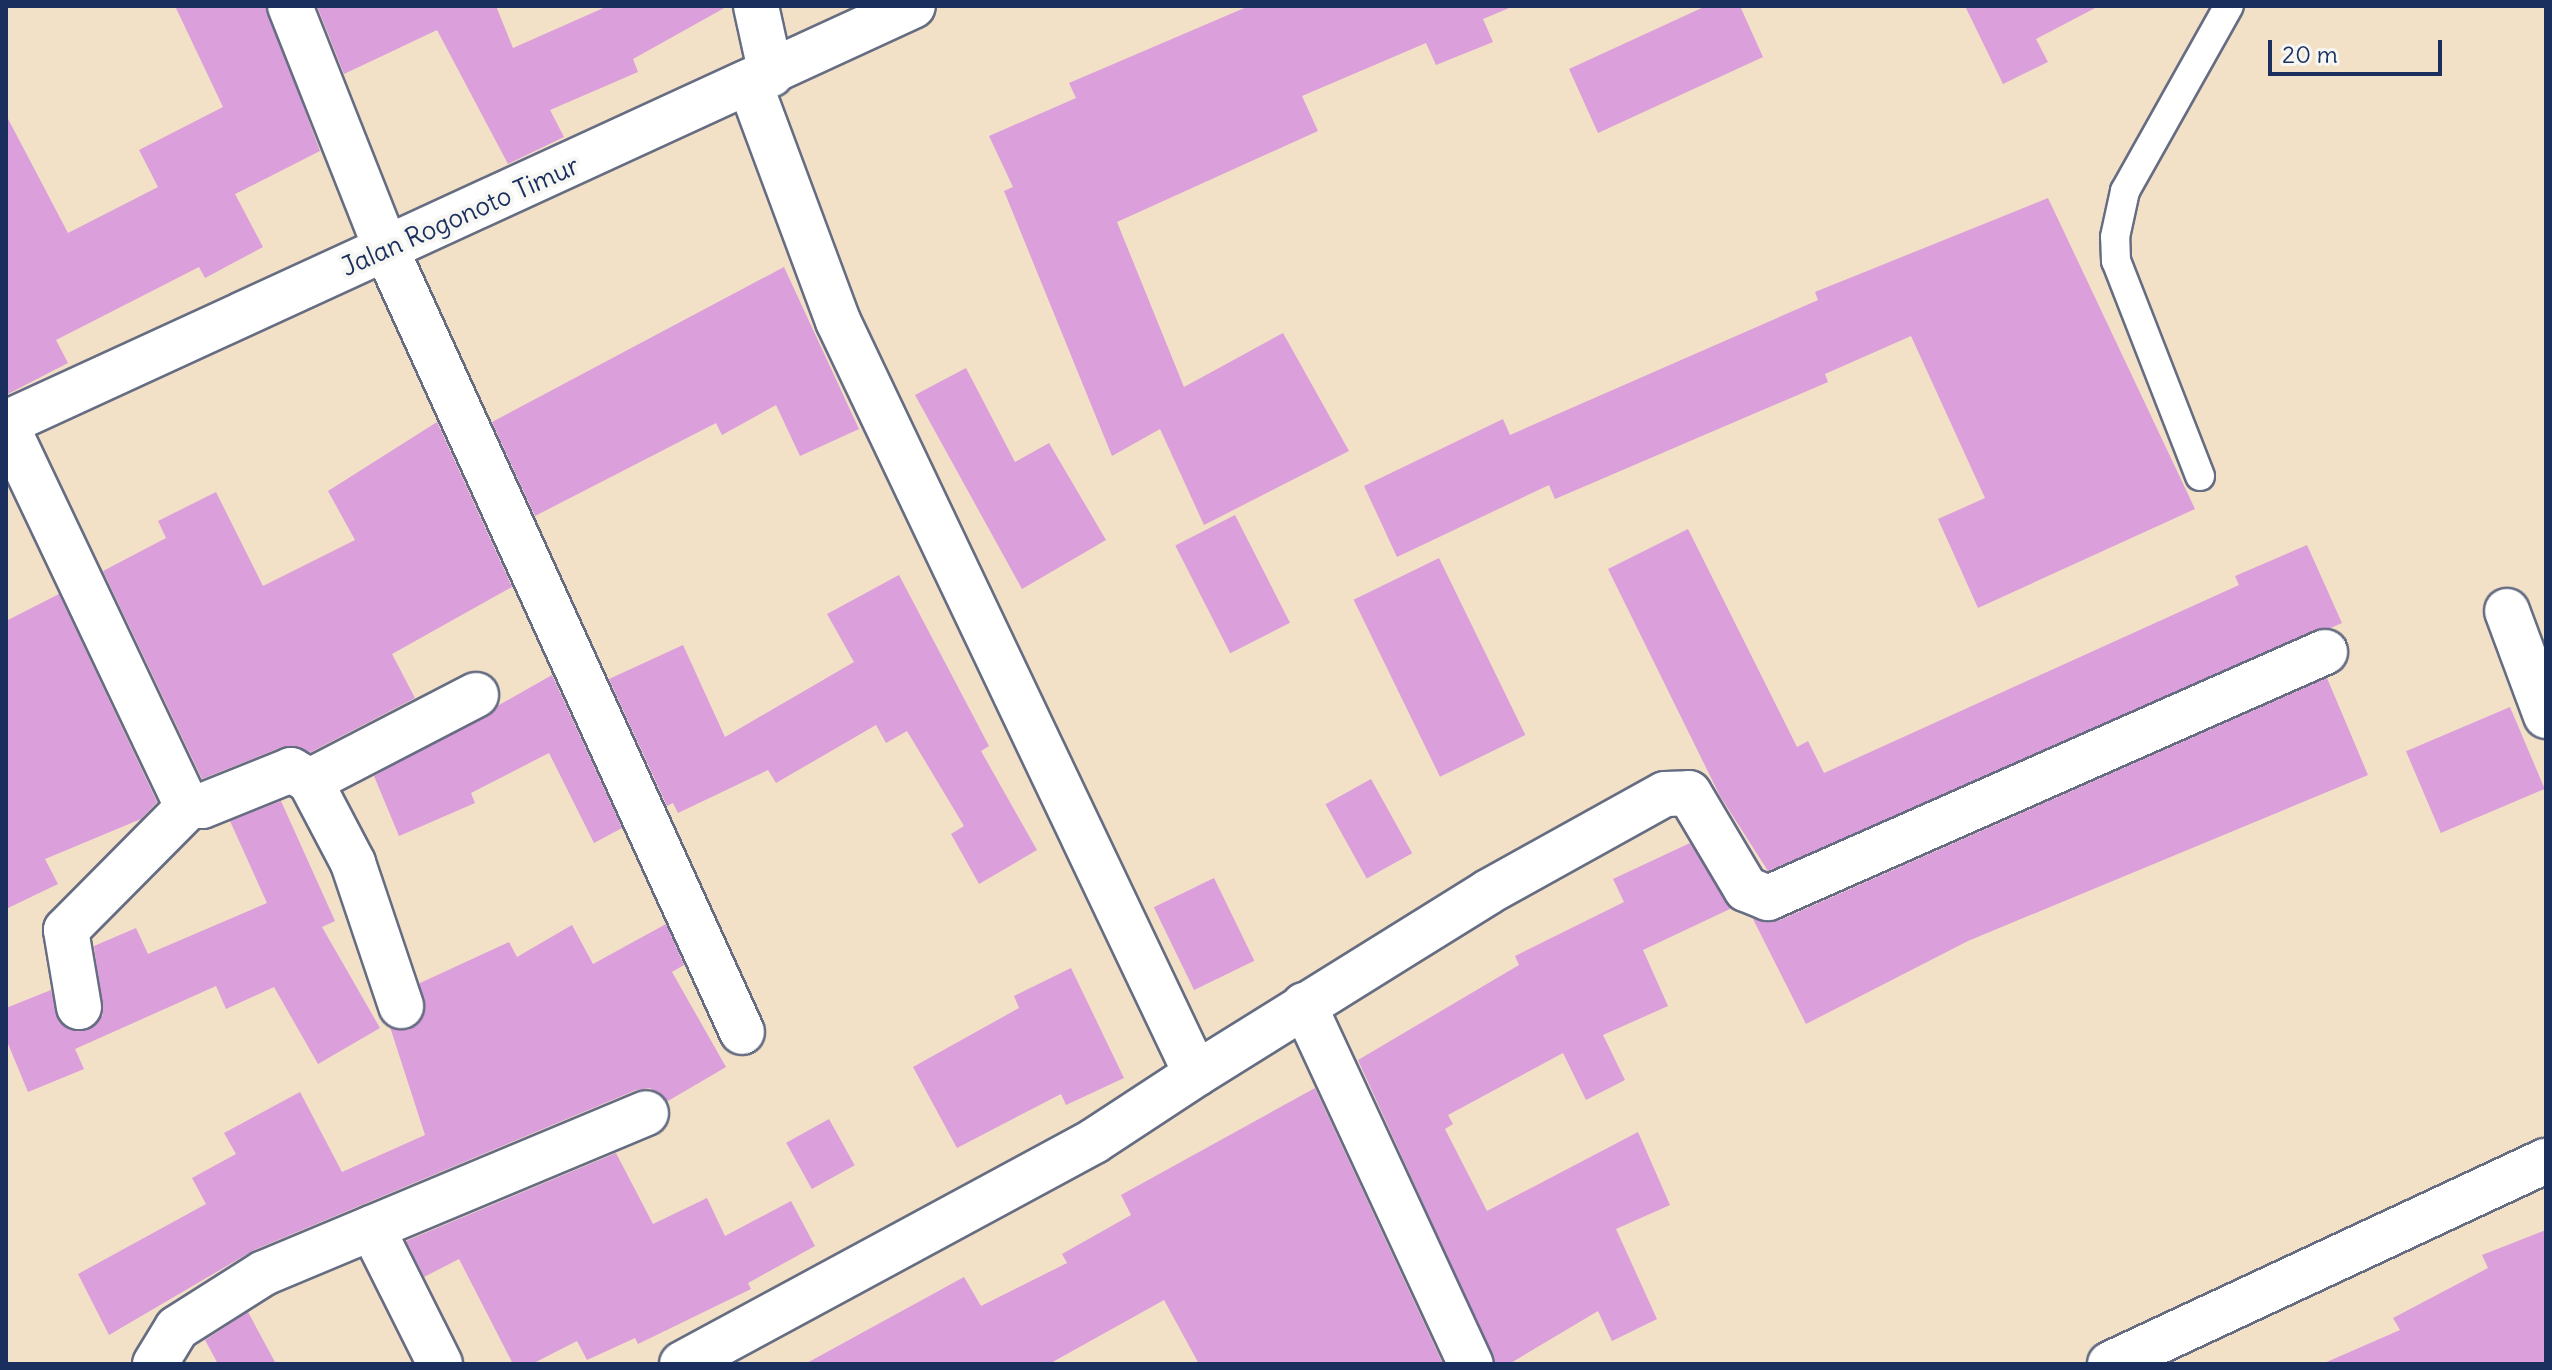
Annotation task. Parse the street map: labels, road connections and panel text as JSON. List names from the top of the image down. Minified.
{"streets":{"street":["Jalan Rogonoto Timur"]},"scale_bar":"20 m"}
